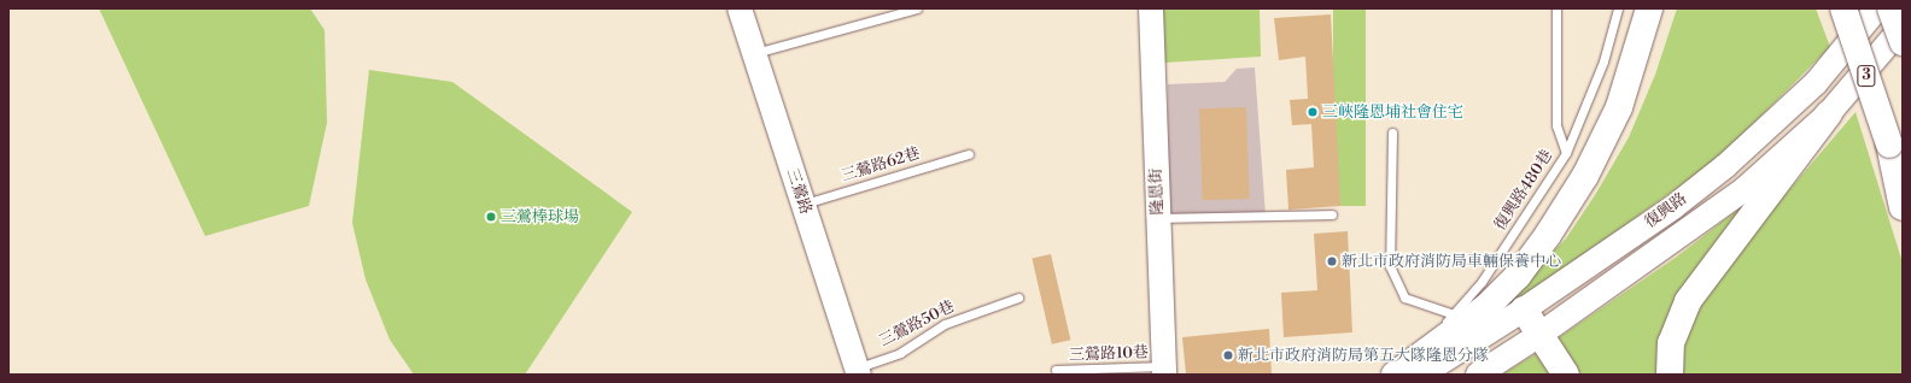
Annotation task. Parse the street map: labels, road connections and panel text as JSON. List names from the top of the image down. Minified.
{"streets":{"highway":["3"],"main road":["三鶯路","隆恩街","復興路"],"lane":["三鶯路62巷","復興路480巷","三鶯路50巷","三鶯路10巷"]},"crossings":[["三鶯路62巷","三鶯路"],["復興路480巷","復興路"],["三鶯路","三鶯路50巷"],["隆恩街","三鶯路10巷"]],"places":["三峽隆恩埔社會住宅","三鶯棒球場","新北市政府消防局車輛保養中心","新北市政府消防局第五大隊隆恩分隊"]}
